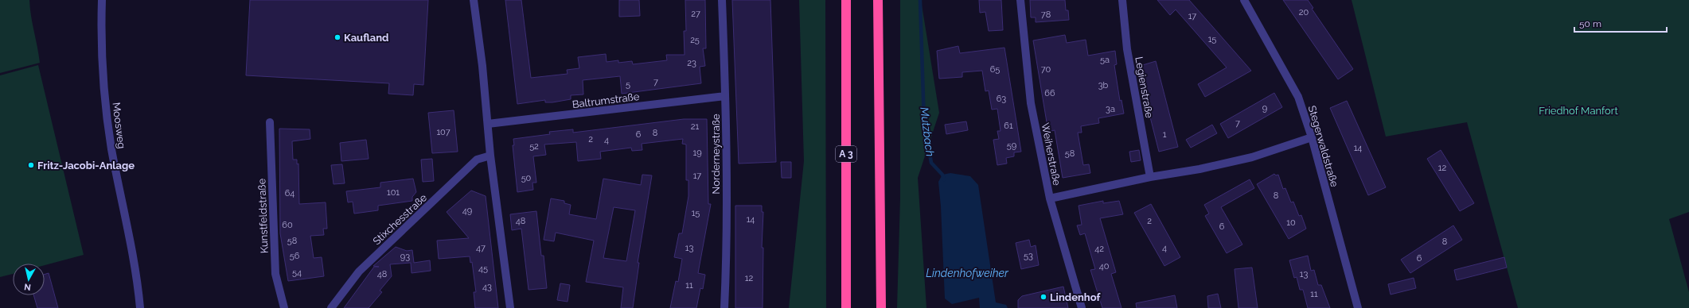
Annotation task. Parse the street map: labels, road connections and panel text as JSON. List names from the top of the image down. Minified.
{"streets":{"highway":["A 3"],"street":["Legienstraße","Baltrumstraße","Moosweg","Stegerwaldstraße","Norderneystraße","Weiherstraße","Kunstfeldstraße","Stixchesstraße"]},"crossings":[["Baltrumstraße","Norderneystraße"]],"water":["Mutzbach","Lindenhofweiher"],"parks":["Friedhof Manfort"],"places":["Kaufland","Fritz-Jacobi-Anlage","Lindenhof"],"house_numbers":["20","27","78","17","15","25","5a","23","65","70","7","5","3b","66","63","9","3a","7","61","21","107","8","6","1","2","4","59","52","14","19","58","12","17","50","101","64","8","49","15","14","48","2","10","60","6","58","8","47","13","4","42","56","53","93","6","40","45","54","48","13","12","11","43","11"],"scale_bar":"50 m","north":"bottom"}
